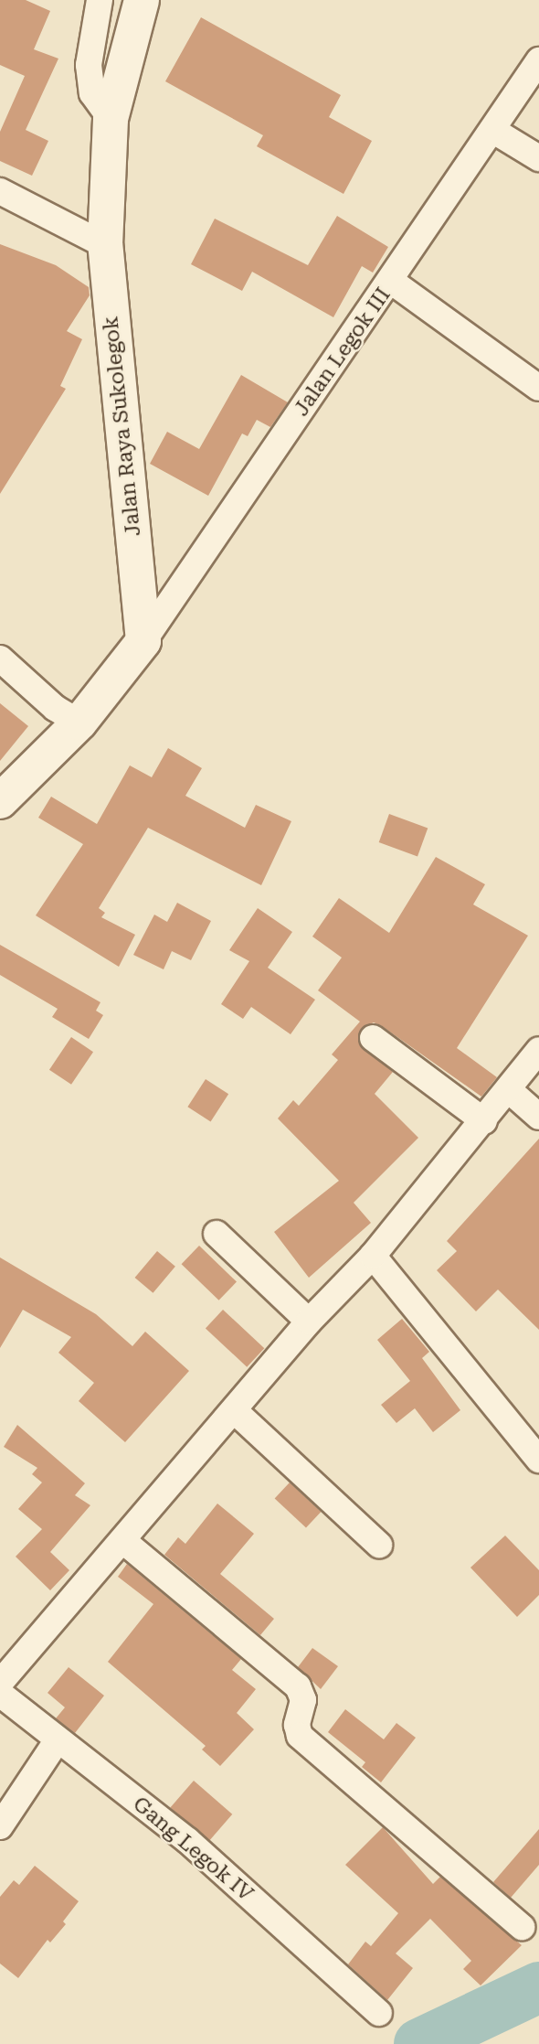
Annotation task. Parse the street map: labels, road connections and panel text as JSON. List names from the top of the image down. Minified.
{"streets":{"street":["Jalan Legok III","Jalan Raya Sukolegok","Gang Legok IV"]},"crossings":[["Jalan Legok III","Jalan Raya Sukolegok"]]}
